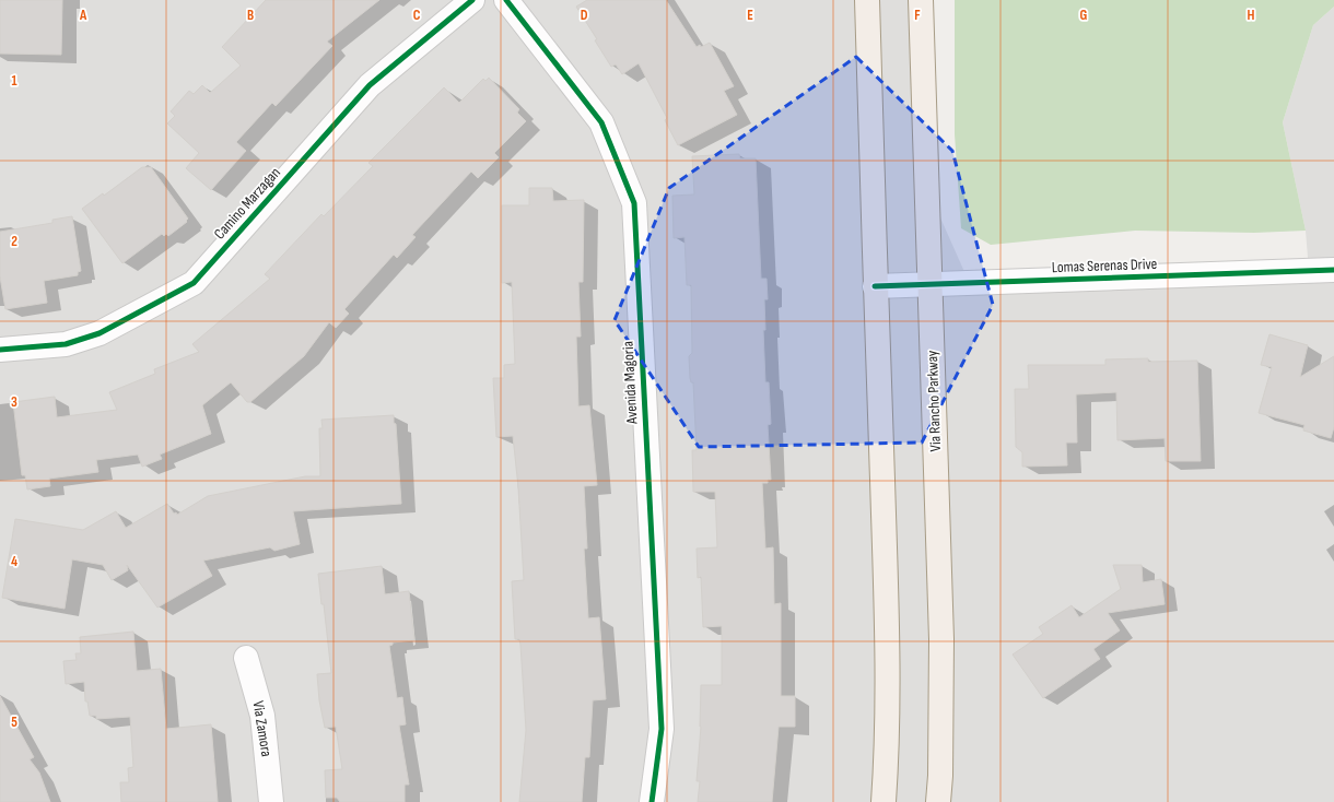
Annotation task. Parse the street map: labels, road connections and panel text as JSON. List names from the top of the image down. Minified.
{"streets":{"main road":["Via Rancho Parkway"],"street":["Camino Marzagan","Lomas Serenas Drive","Avenida Magoria","Via Zamora"]},"crossings":[["Lomas Serenas Drive","Via Rancho Parkway"]],"grid":{"columns":["A","B","C","D","E","F","G","H"],"rows":["1","2","3","4","5"]}}
